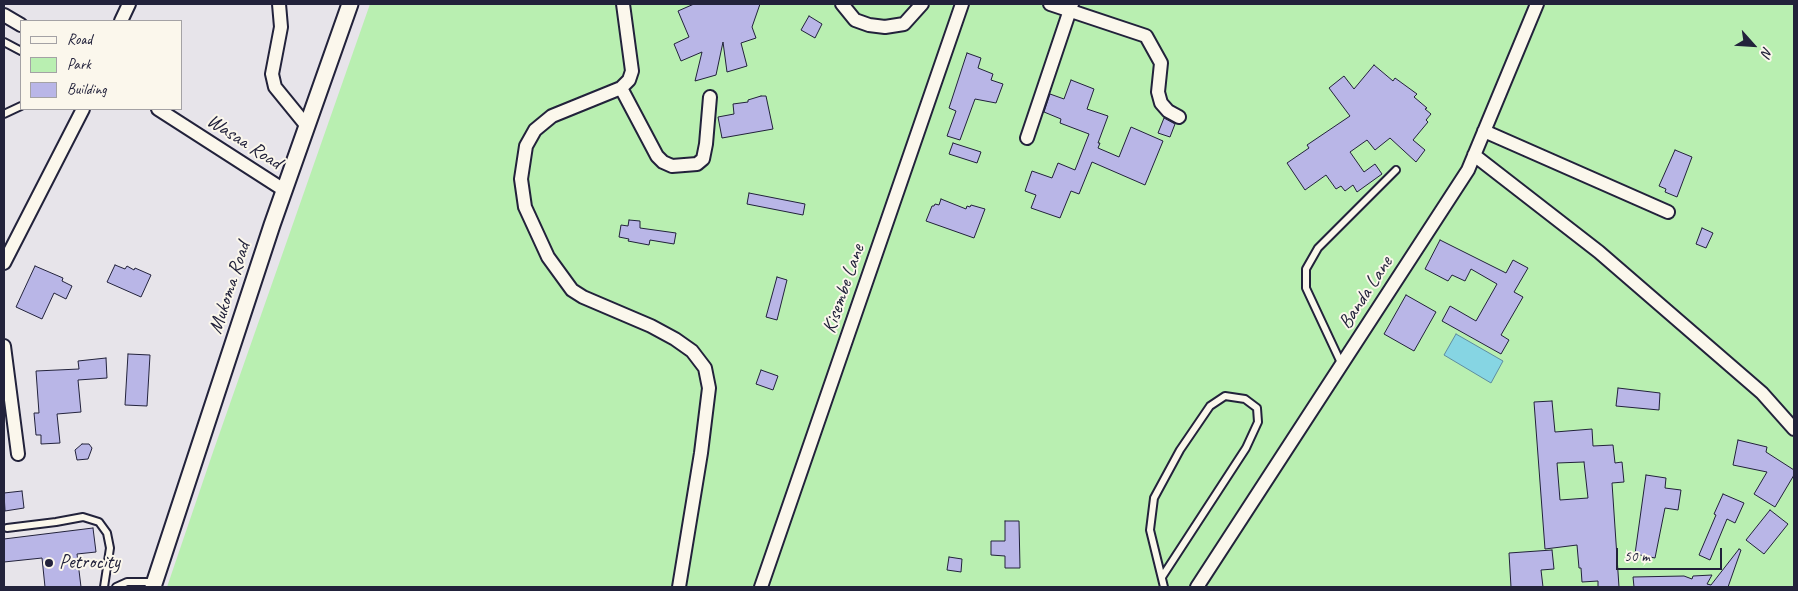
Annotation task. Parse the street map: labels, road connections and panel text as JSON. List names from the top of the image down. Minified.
{"streets":{"street":["Wasaa Road","Mukoma Road","Kisembe Lane","Banda Lane"]},"crossings":[["Wasaa Road","Mukoma Road"]],"places":["Petrocity"],"legend":["Road","Park","Building"],"scale_bar":"50 m","north":"bottom right"}
